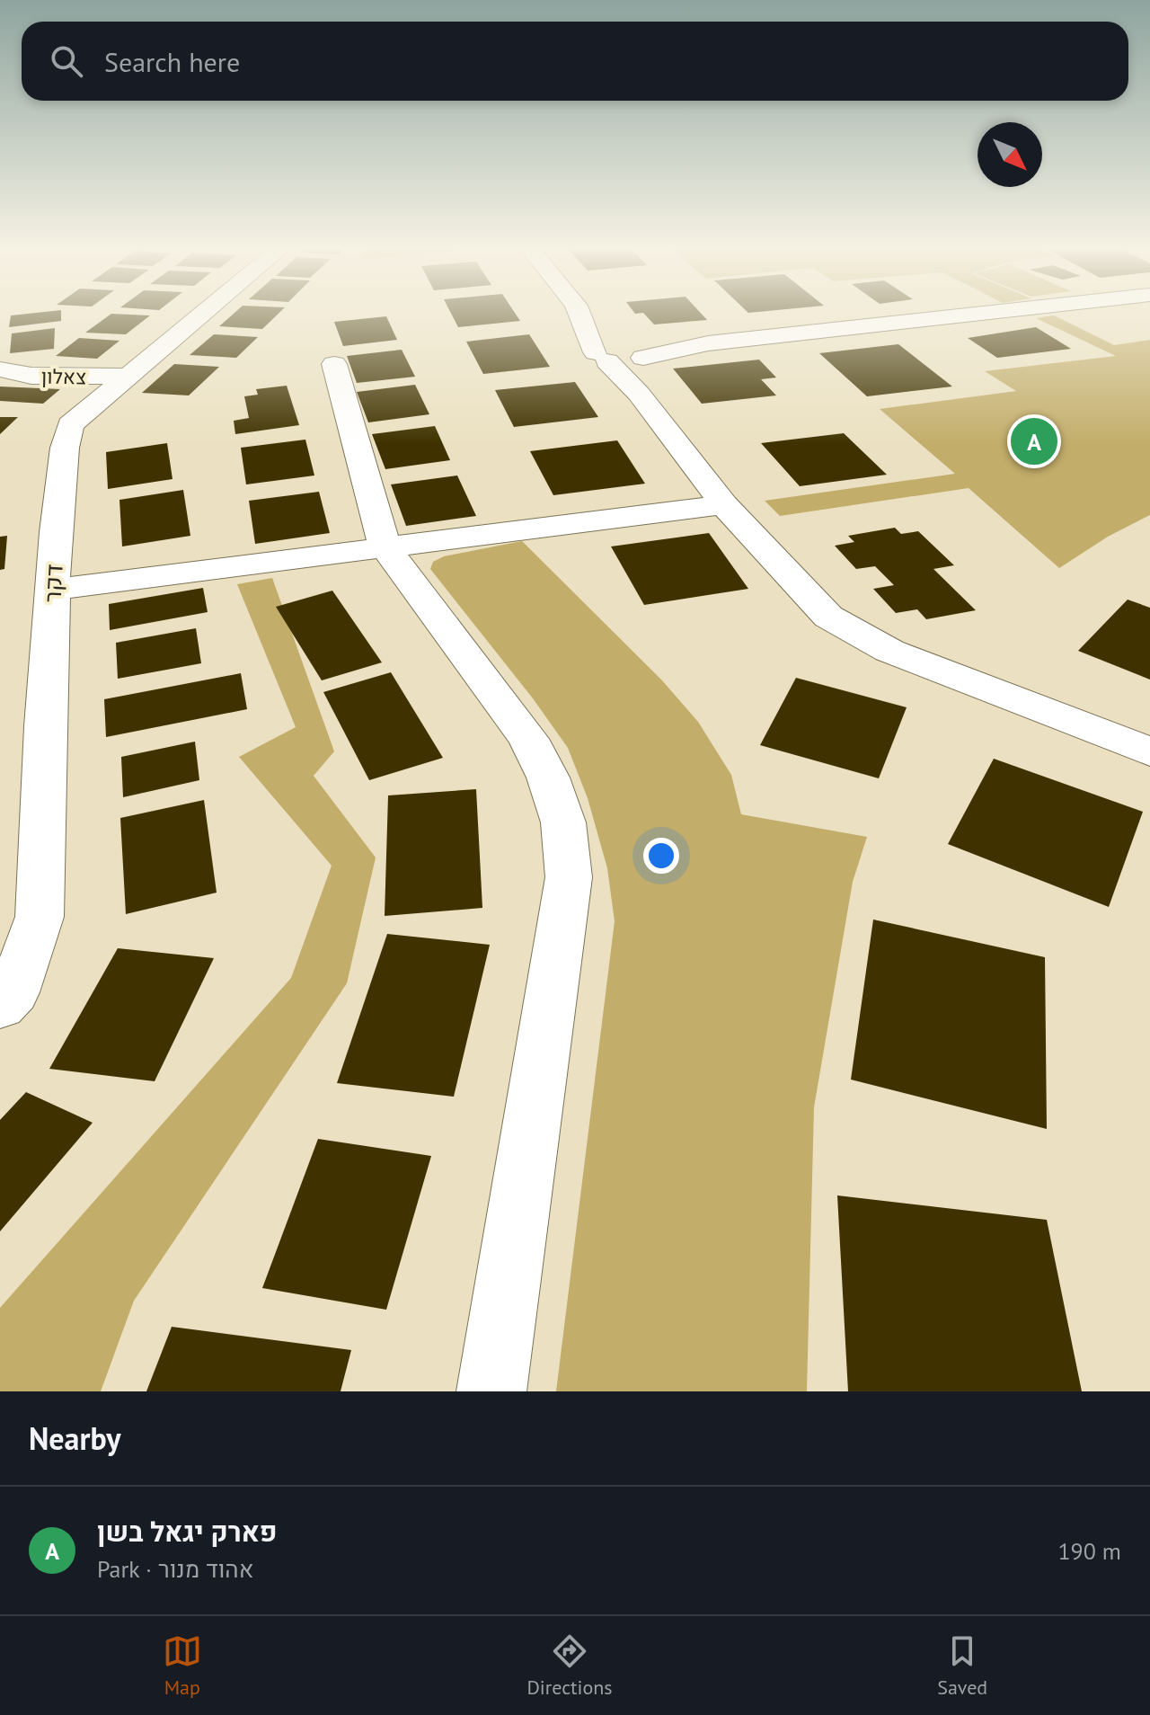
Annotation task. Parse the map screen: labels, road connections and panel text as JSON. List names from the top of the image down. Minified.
{"streets":{"street":["צאלון","דקר"]},"crossings":[["צאלון","דקר"]],"north":"bottom right","page":{"search":"Search here","pins":"A","heading":"Nearby","list":[{"mark":"A","name":"פארק יגאל בשן","note":"Park · אהוד מנור","value":"190 m"}],"nav":["Map","Directions","Saved"]}}
